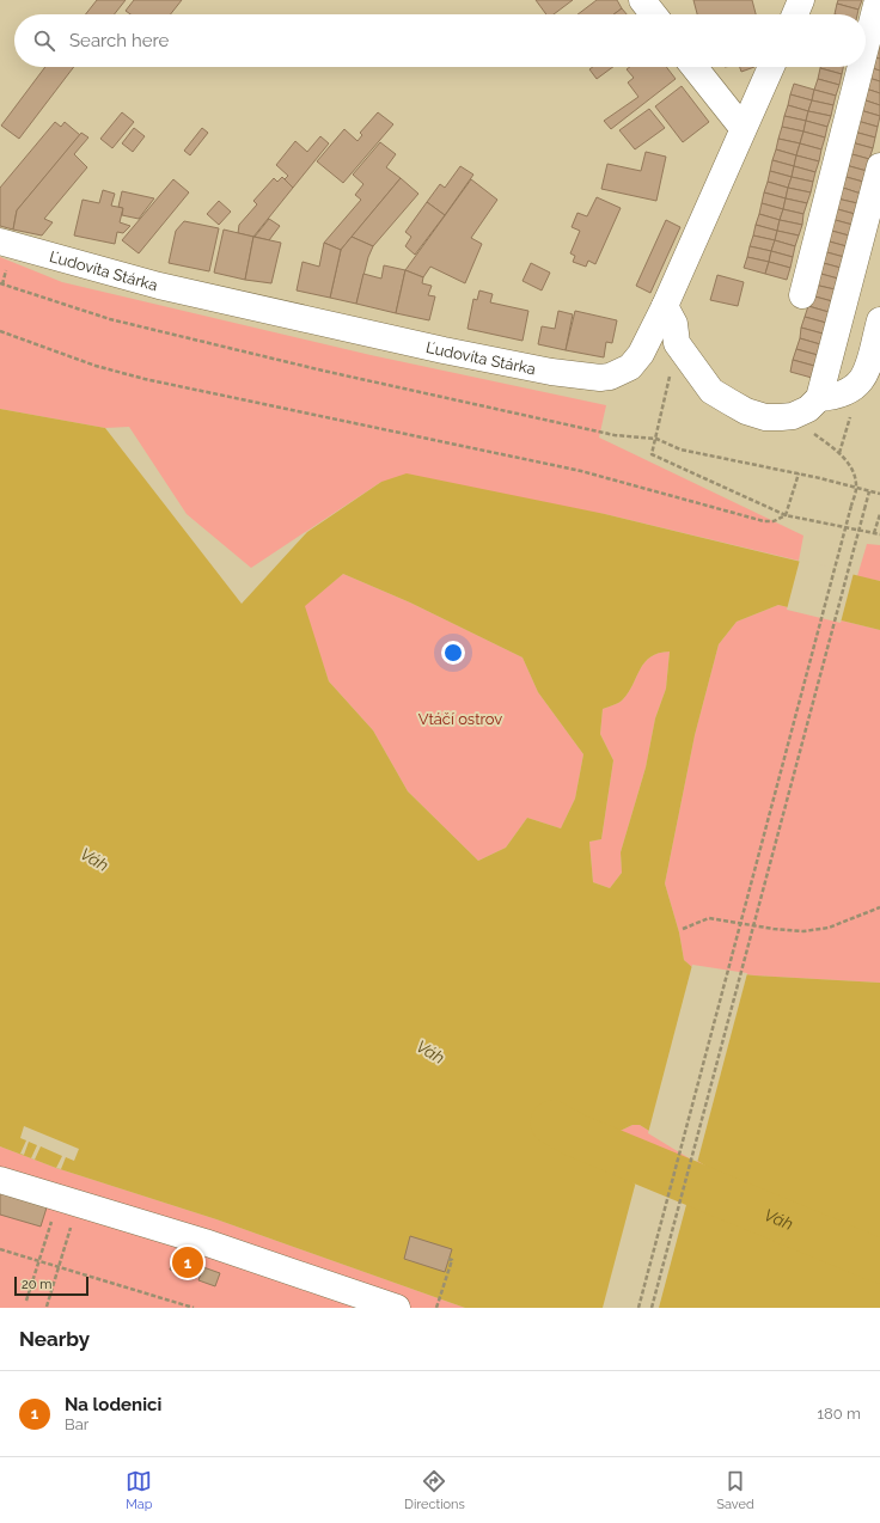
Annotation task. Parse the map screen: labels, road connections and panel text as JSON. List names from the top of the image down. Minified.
{"streets":{"street":["Ľudovíta Stárka"]},"water":["Váh"],"parks":["Vtáčí ostrov"],"scale_bar":"20 m","page":{"search":"Search here","pins":"1","scale":"20 m","heading":"Nearby","list":[{"mark":"1","name":"Na lodenici","note":"Bar","value":"180 m"}],"nav":["Map","Directions","Saved"]}}
